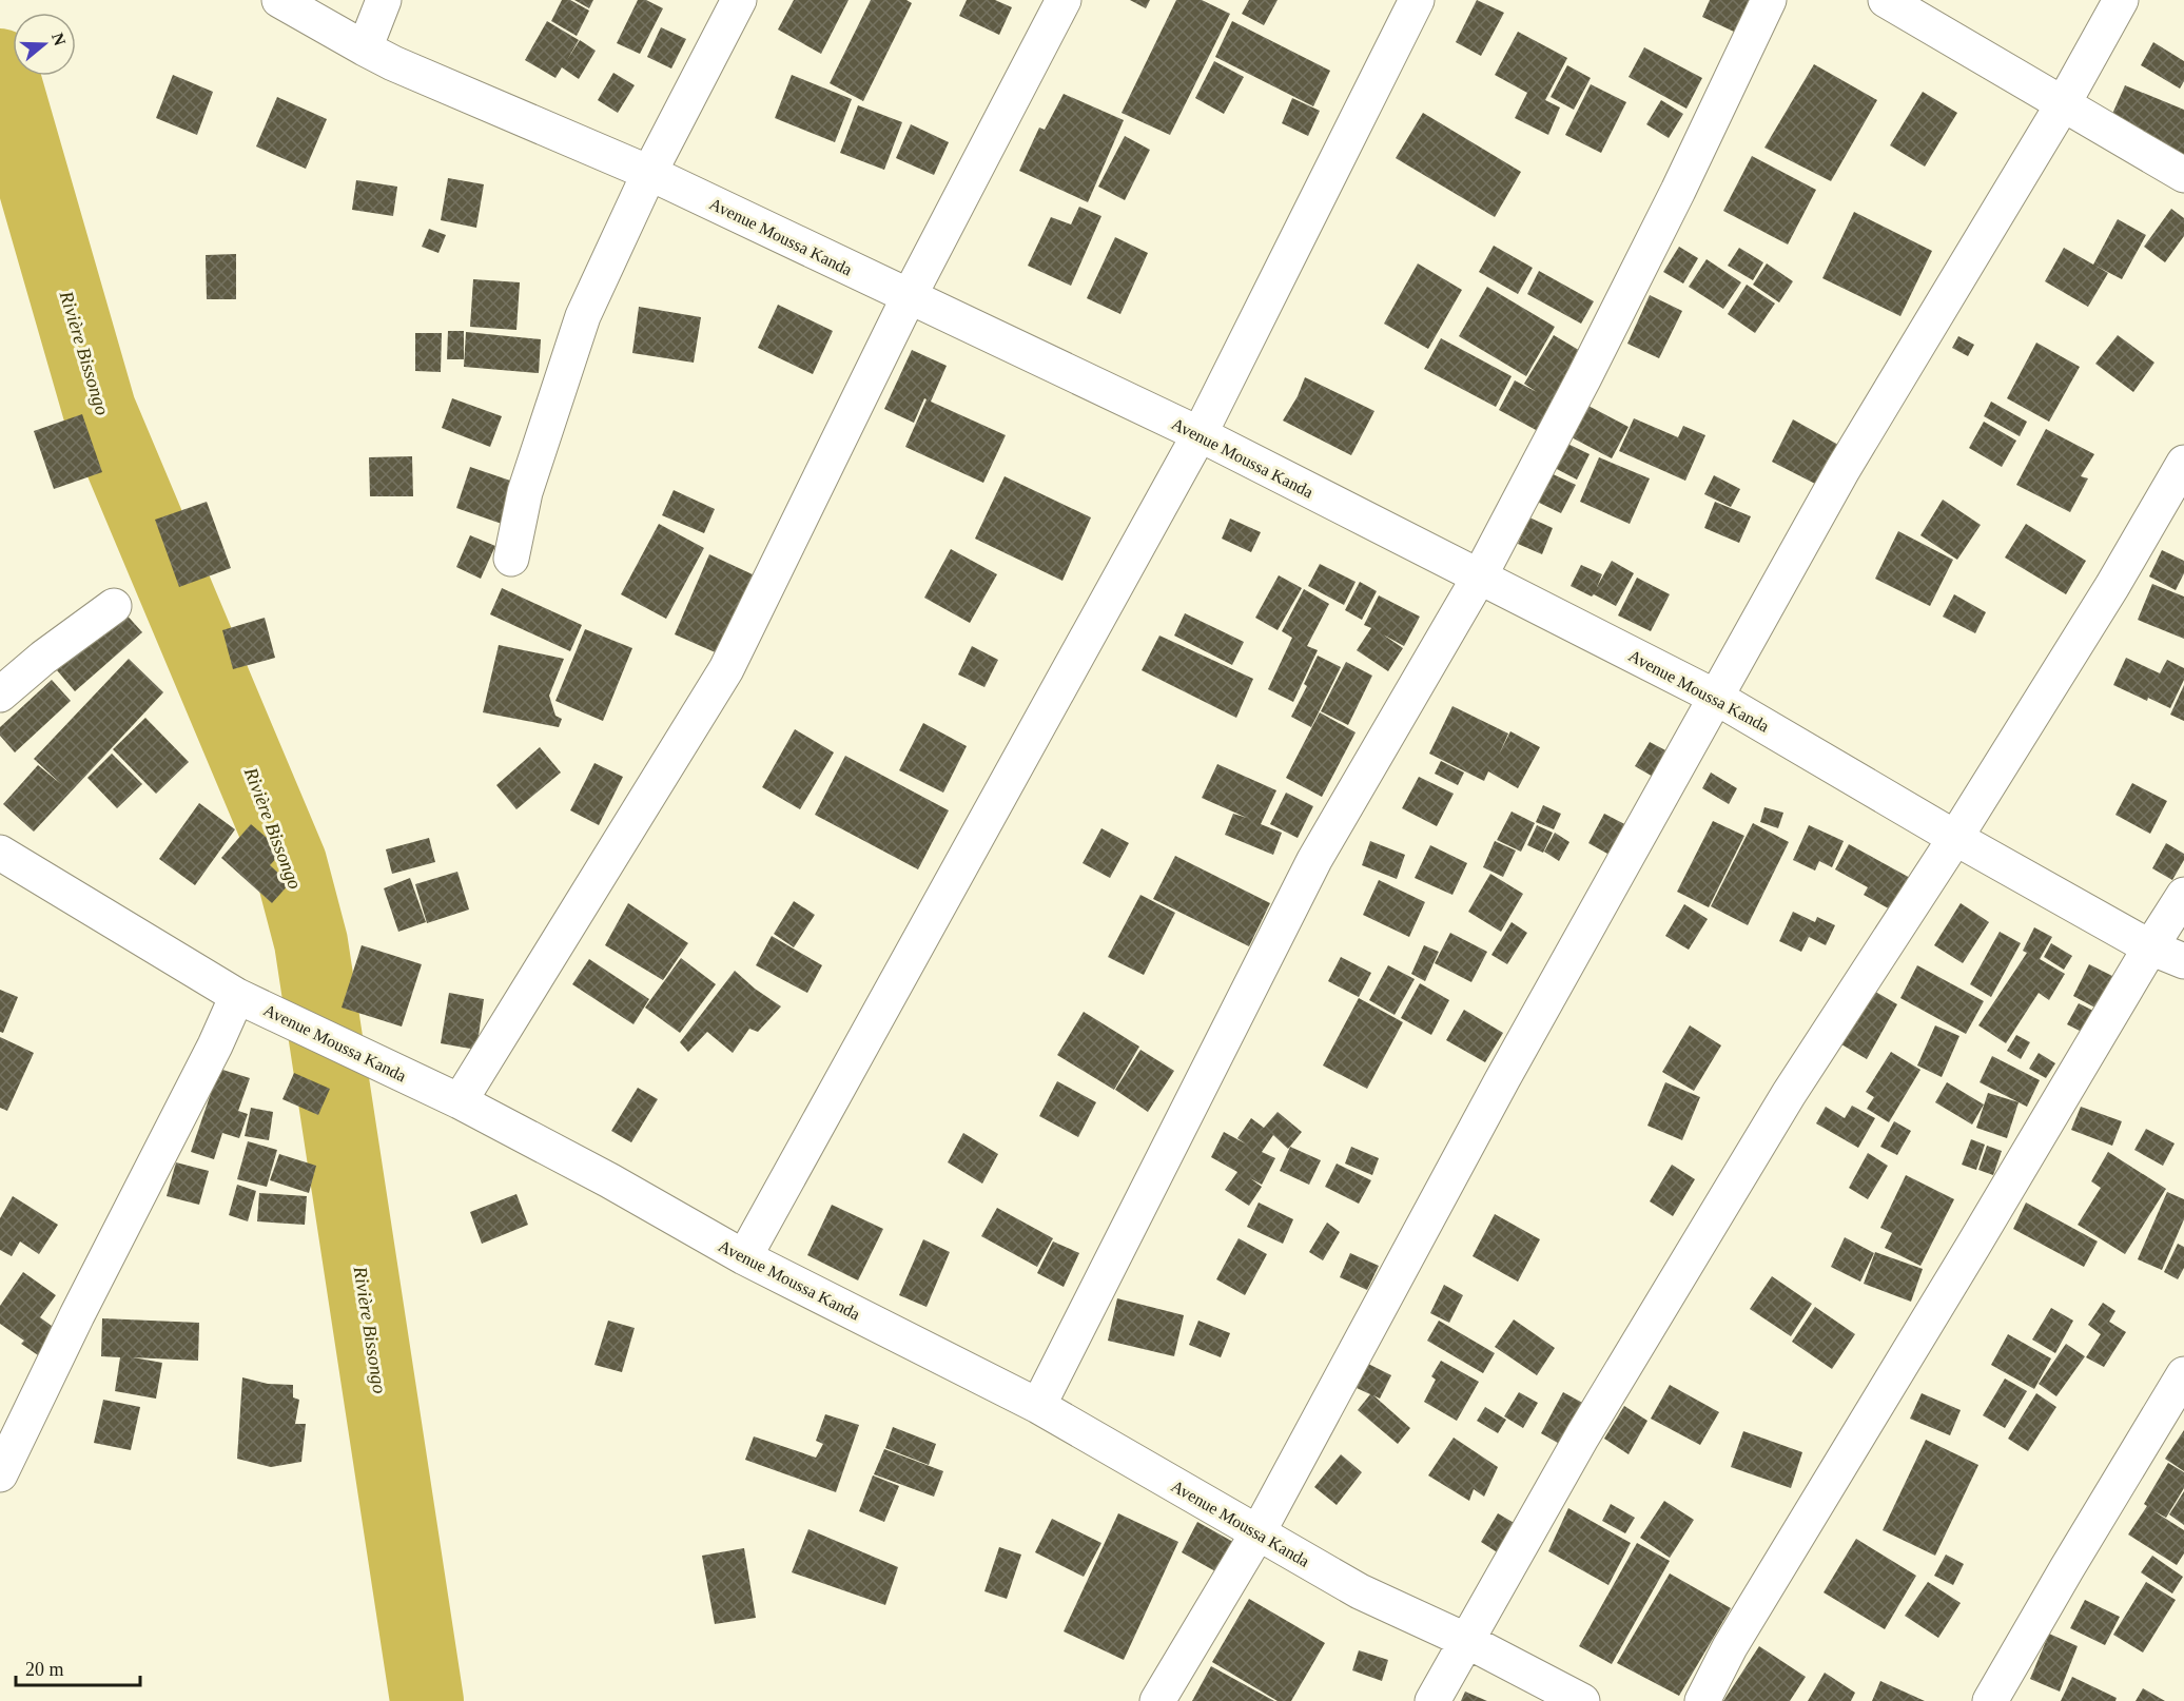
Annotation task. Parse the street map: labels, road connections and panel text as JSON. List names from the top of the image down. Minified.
{"streets":{"street":["Avenue Moussa Kanda"]},"water":["Rivière Bissongo"],"scale_bar":"20 m","north":"right"}
